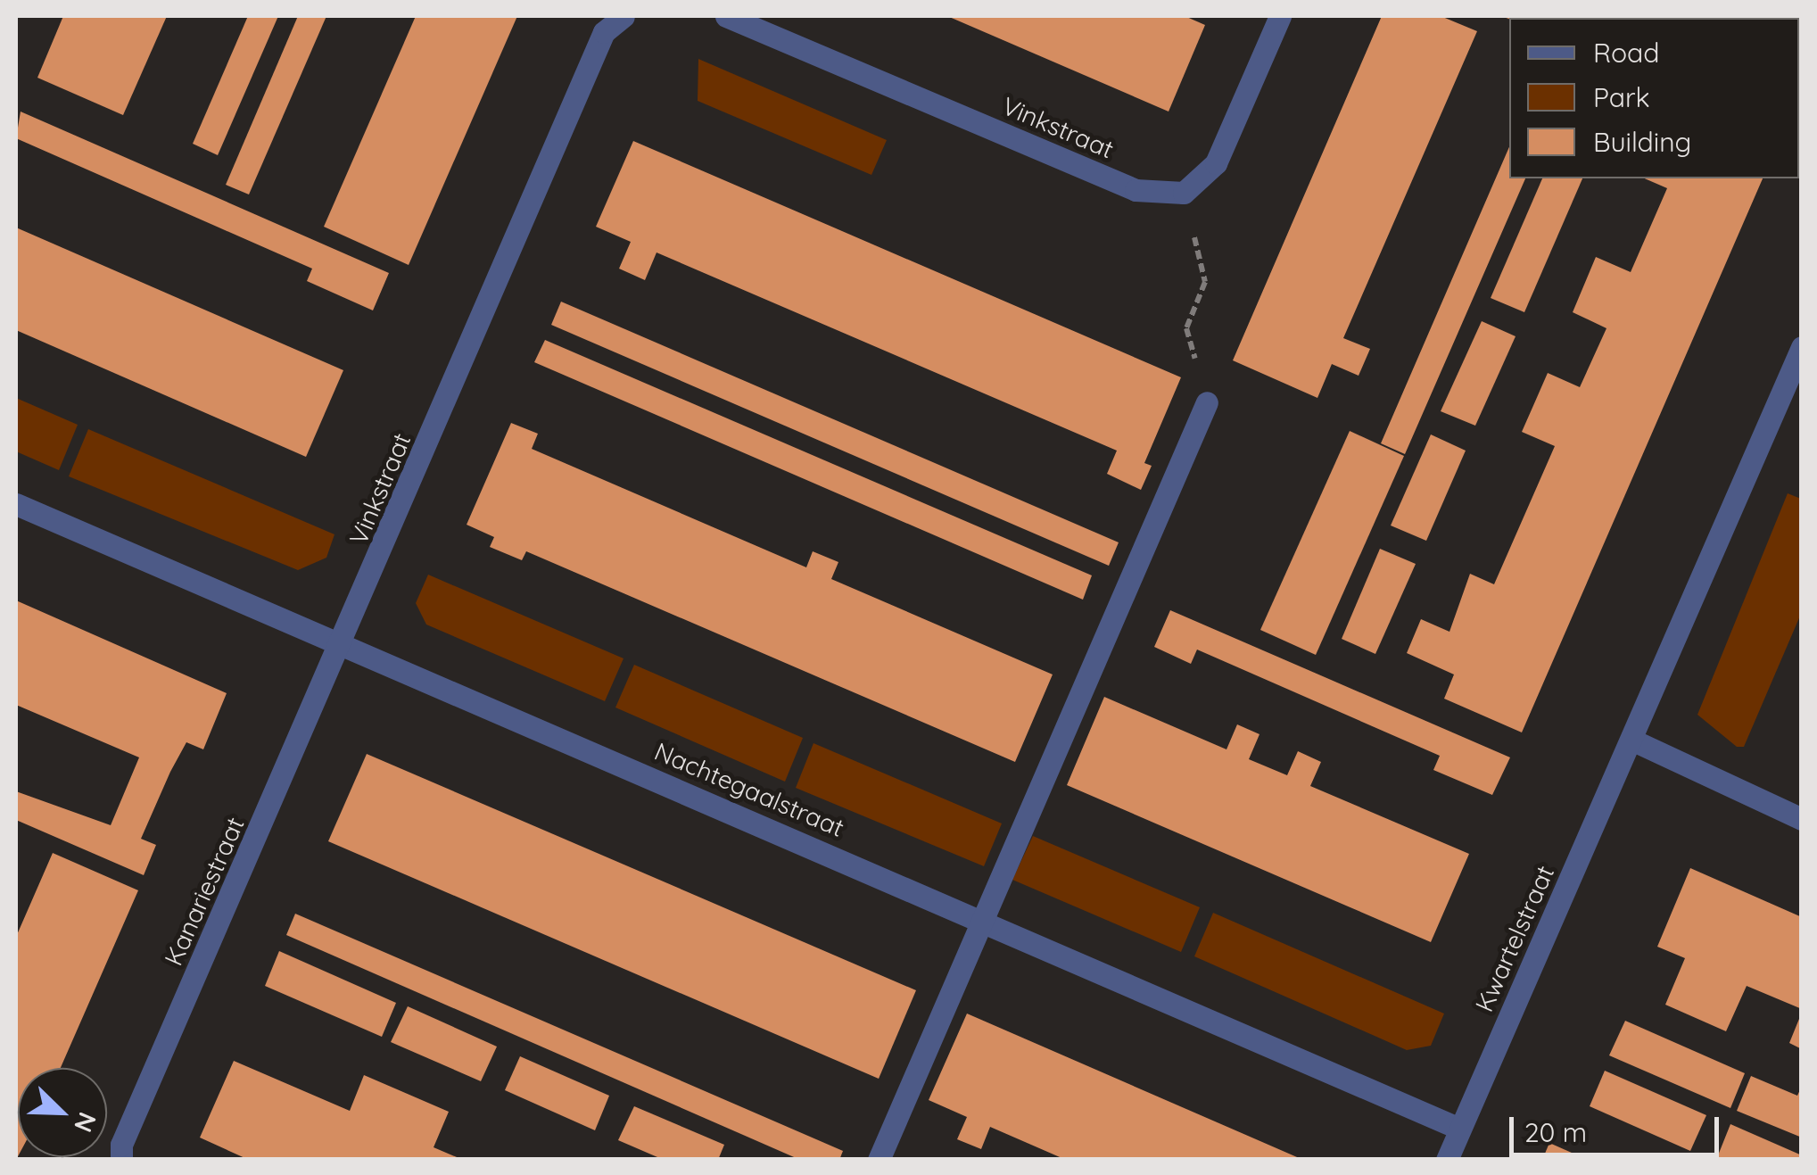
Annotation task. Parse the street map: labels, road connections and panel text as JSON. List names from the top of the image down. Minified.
{"streets":{"street":["Vinkstraat","Nachtegaalstraat","Kanariestraat","Kwartelstraat"]},"crossings":[["Vinkstraat","Nachtegaalstraat"],["Vinkstraat","Kanariestraat"],["Nachtegaalstraat","Kanariestraat"],["Nachtegaalstraat","Kwartelstraat"]],"legend":["Road","Park","Building"],"scale_bar":"20 m","north":"bottom right"}
